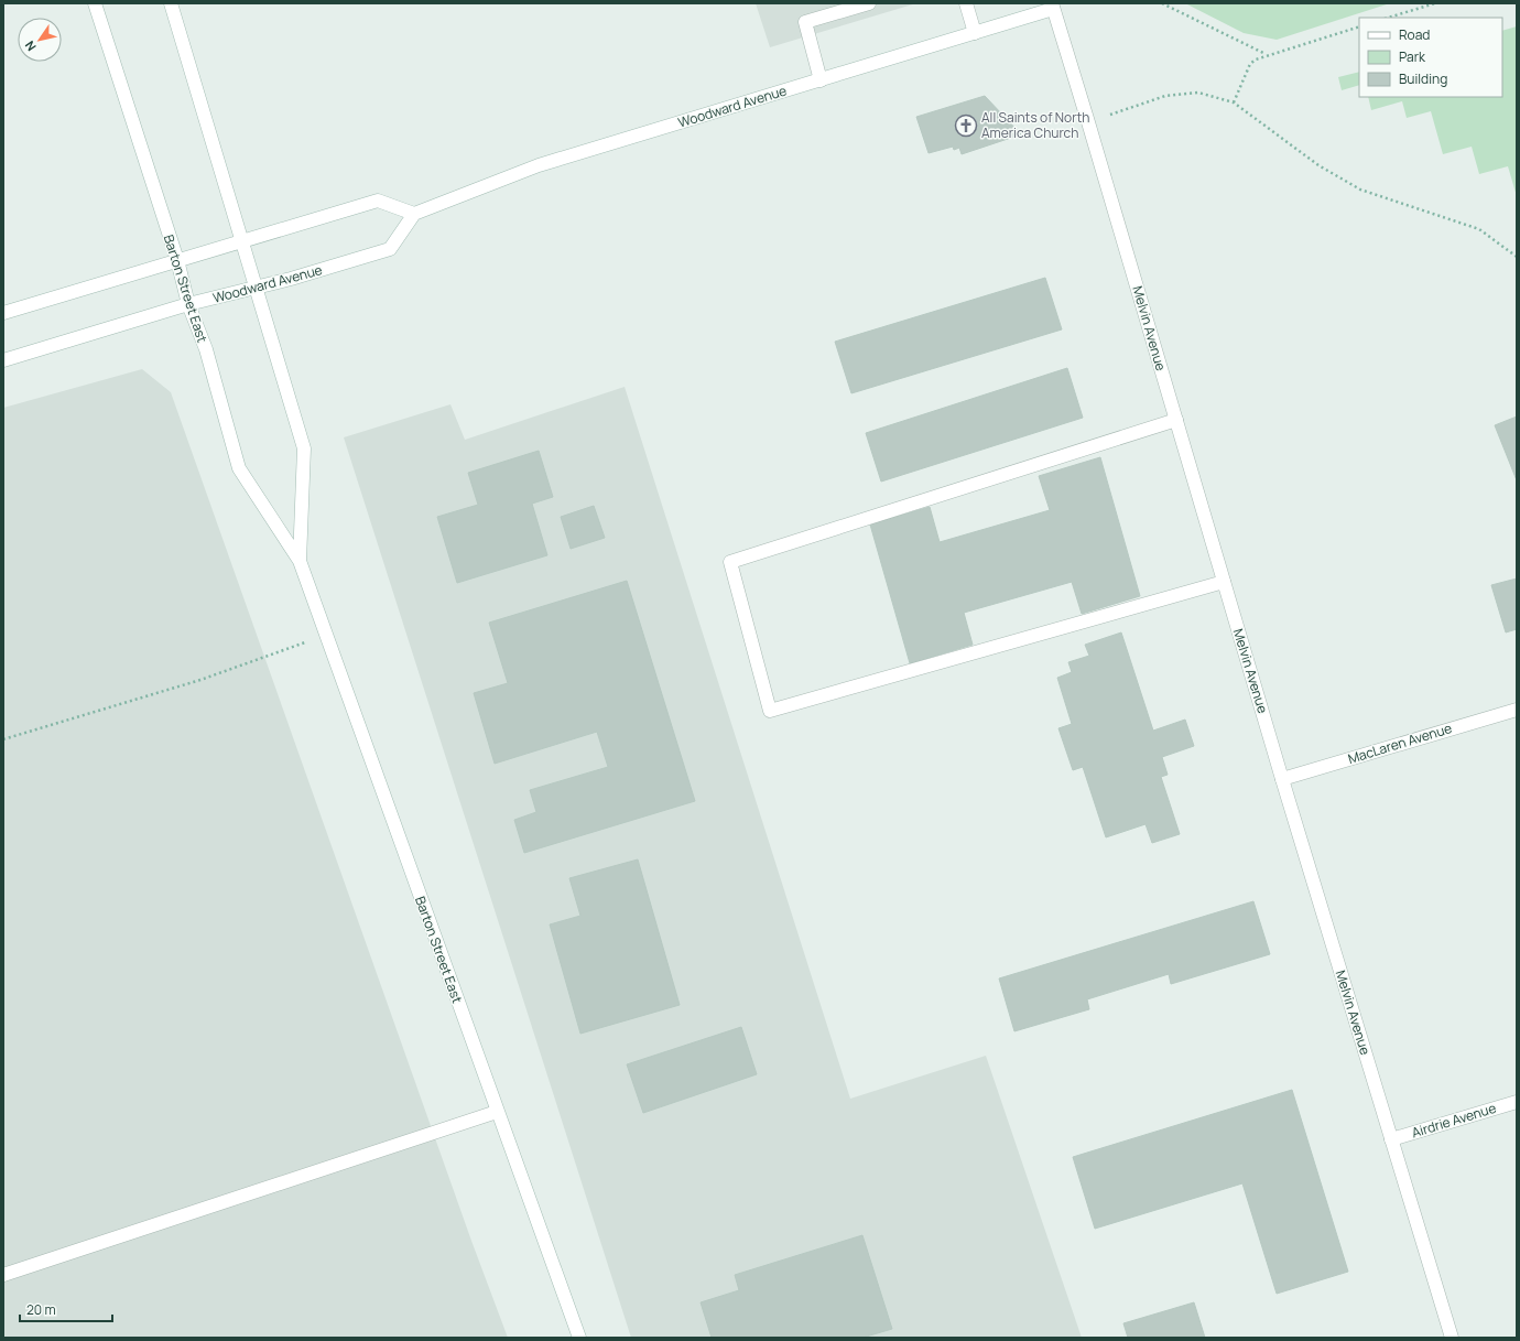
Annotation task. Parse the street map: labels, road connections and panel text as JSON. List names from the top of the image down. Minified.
{"streets":{"main road":["Woodward Avenue","Barton Street East","Melvin Avenue","MacLaren Avenue","Airdrie Avenue"]},"crossings":[["Woodward Avenue","Barton Street East"],["Woodward Avenue","Melvin Avenue"],["Melvin Avenue","MacLaren Avenue"],["Melvin Avenue","Airdrie Avenue"]],"places":{"church":["All Saints of North America Church"]},"legend":["Road","Park","Building"],"scale_bar":"20 m","north":"bottom left"}
